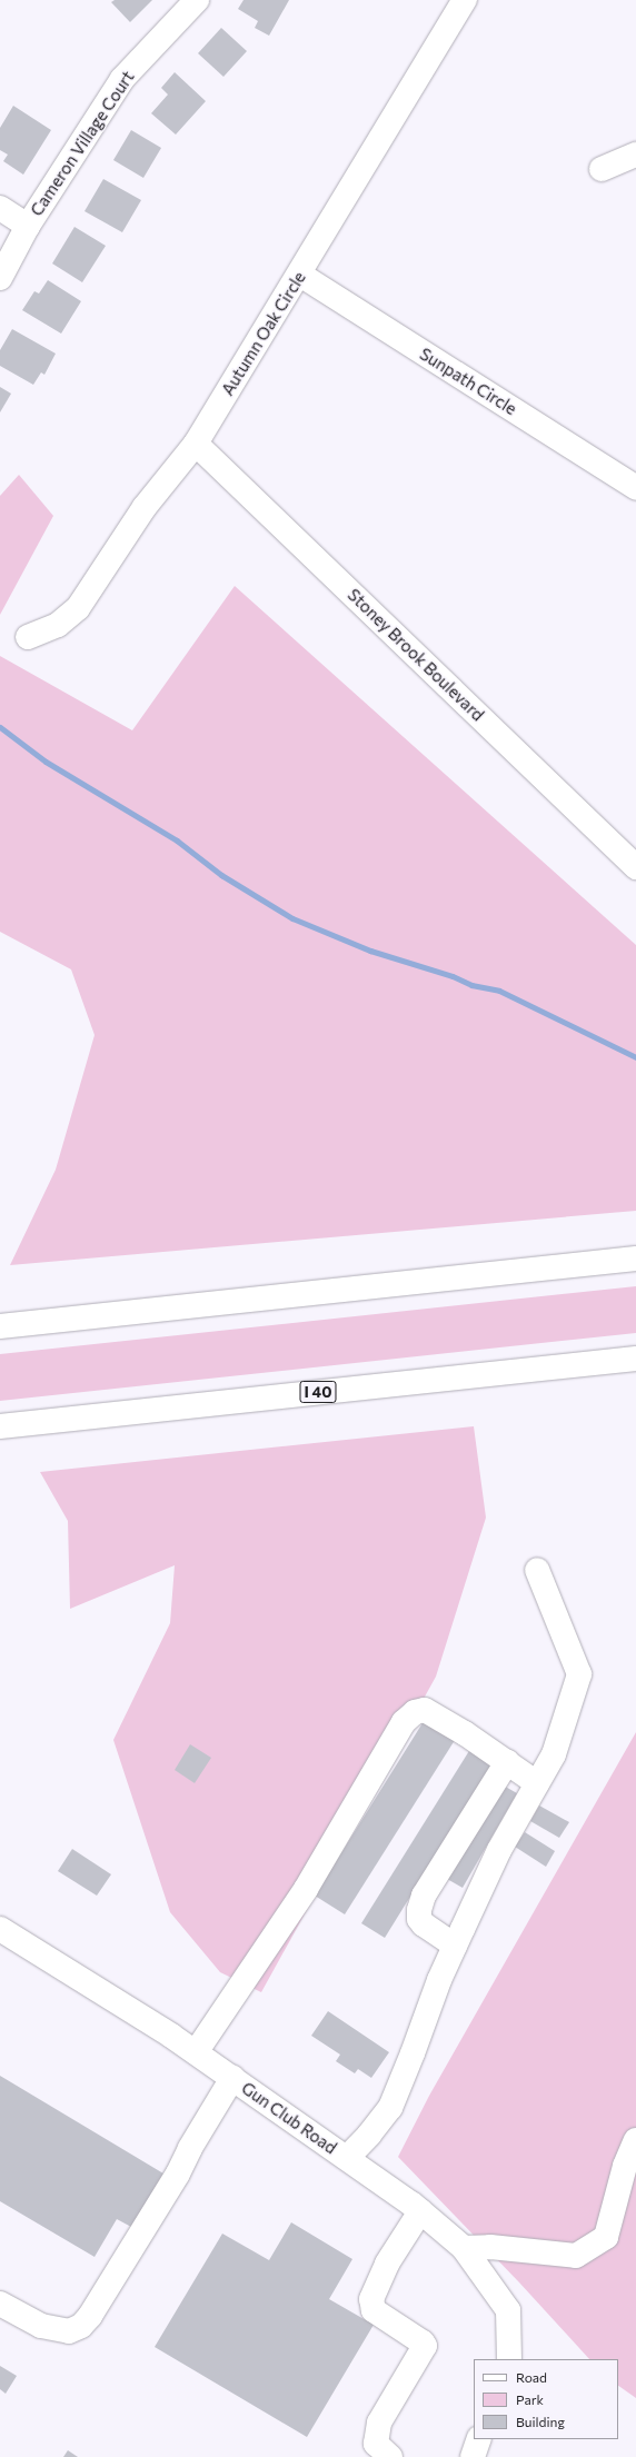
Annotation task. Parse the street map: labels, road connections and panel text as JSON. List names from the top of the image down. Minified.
{"streets":{"main road":["Cameron Village Court","Autumn Oak Circle","Sunpath Circle","Stoney Brook Boulevard","I 40","Gun Club Road"]},"crossings":[["Autumn Oak Circle","Sunpath Circle"],["Autumn Oak Circle","Stoney Brook Boulevard"]],"legend":["Road","Park","Building"]}
